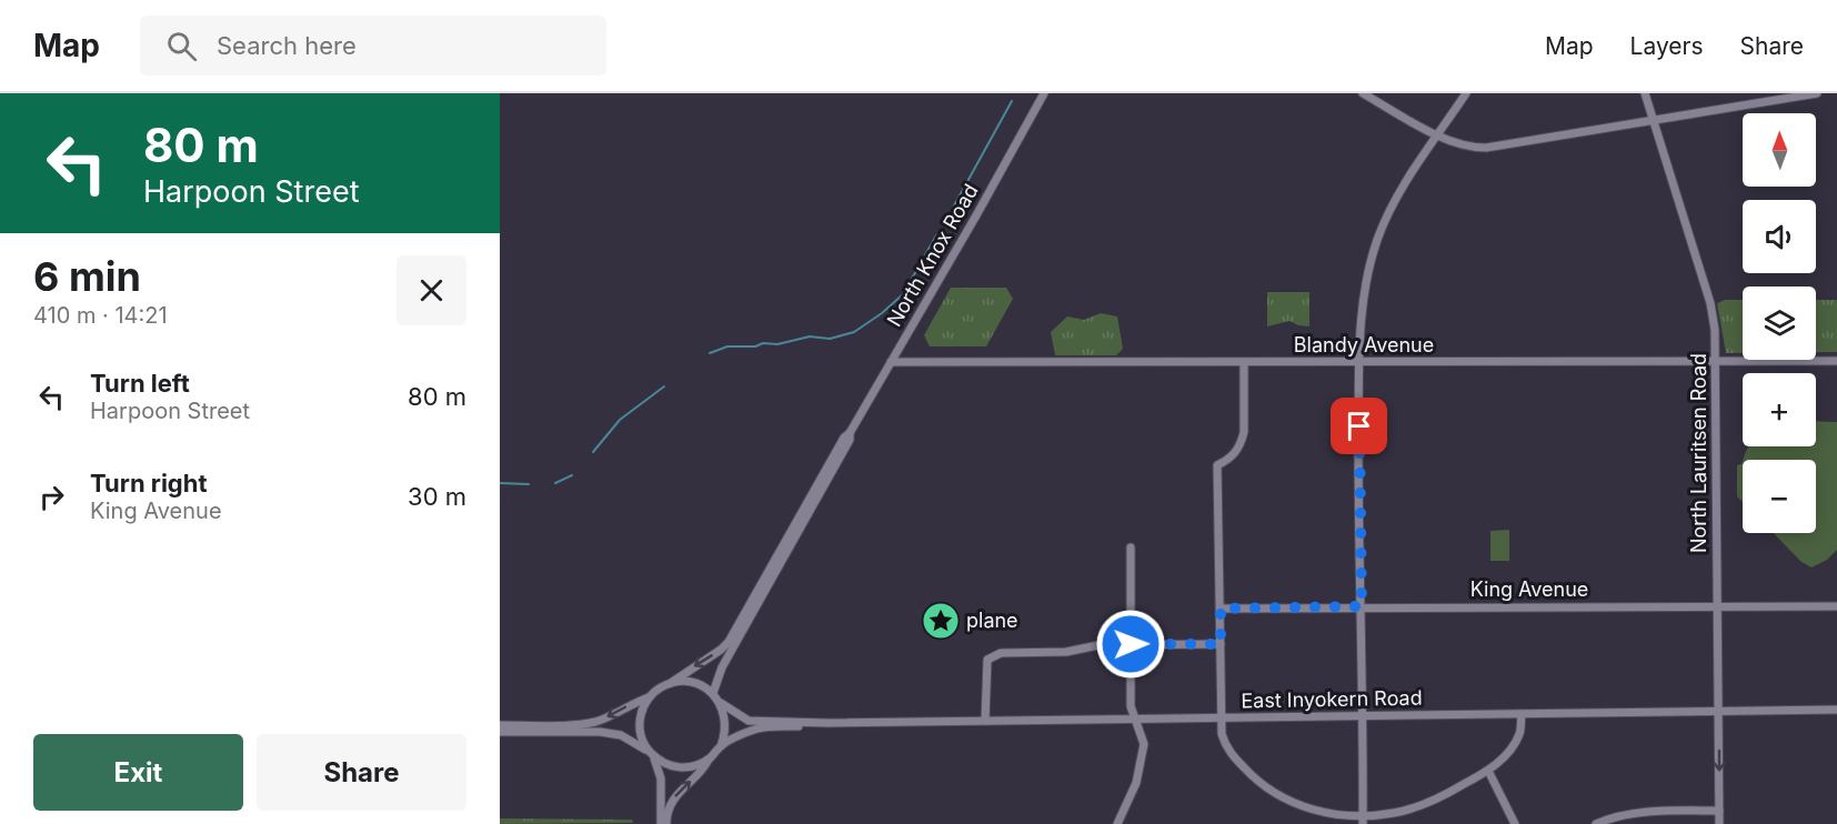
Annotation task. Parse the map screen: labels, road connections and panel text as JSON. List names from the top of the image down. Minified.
{"streets":{"street":["North Knox Road","Blandy Avenue","North Lauritsen Road","King Avenue","East Inyokern Road"]},"crossings":[["North Knox Road","Blandy Avenue"],["North Knox Road","East Inyokern Road"],["Blandy Avenue","North Lauritsen Road"],["North Lauritsen Road","King Avenue"],["North Lauritsen Road","East Inyokern Road"]],"places":{"place":["plane"]},"north":"top","page":{"header":"Map","search":"Search here","nav":["Map","Layers","Share"],"turn":["80 m","Harpoon Street"],"map_buttons":["+","−"],"heading":["6 min","410 m · 14:21"],"list":[{"name":"Turn left","note":"Harpoon Street","value":"80 m"},{"name":"Turn right","note":"King Avenue","value":"30 m"}],"buttons":["Exit","Share"]}}
